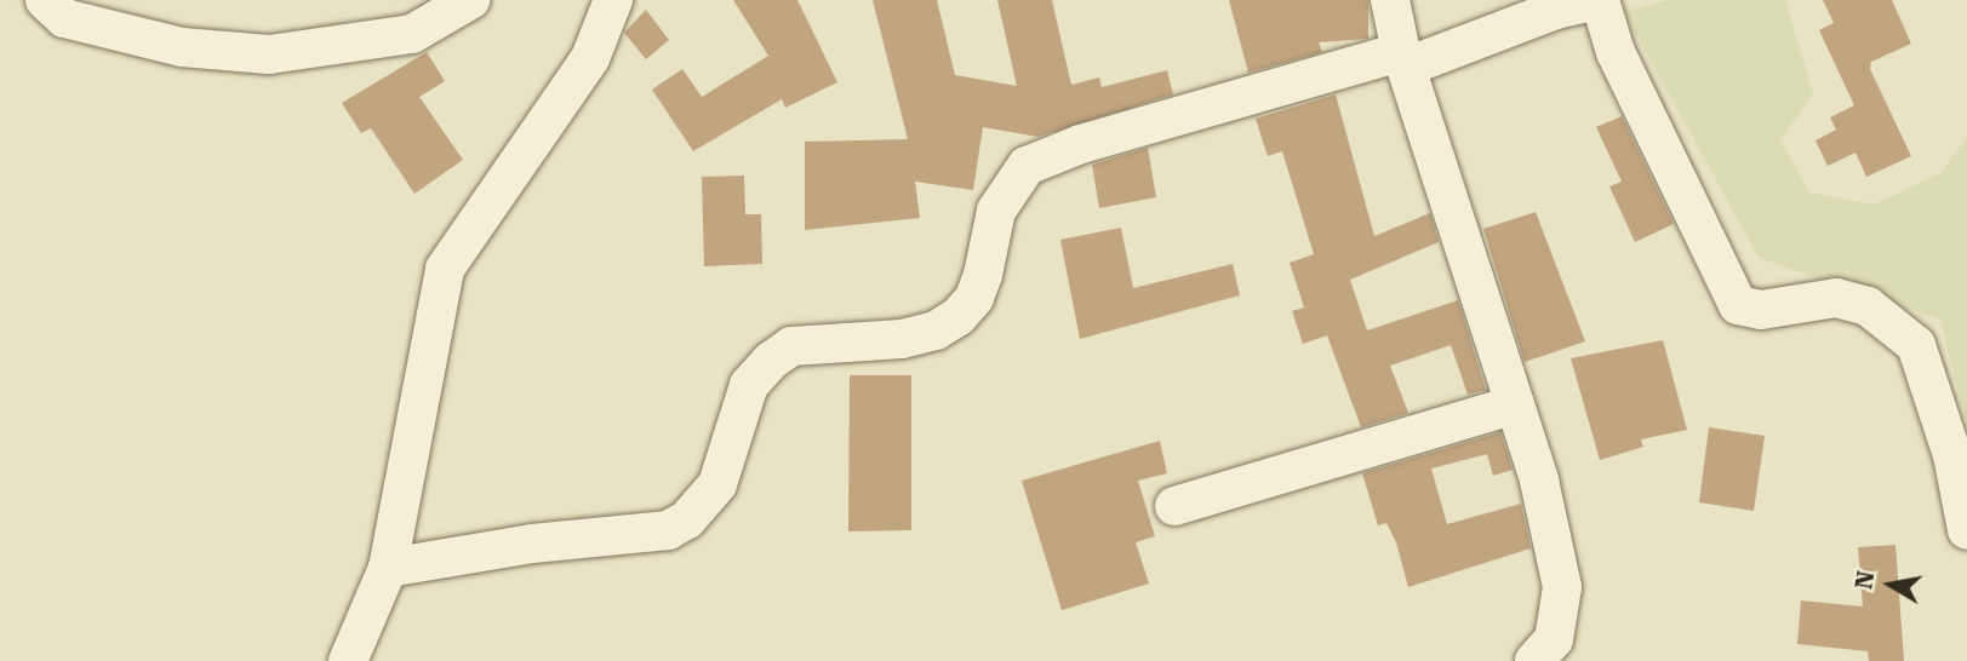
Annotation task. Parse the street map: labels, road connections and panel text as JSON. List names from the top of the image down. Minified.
{"north":"left"}
